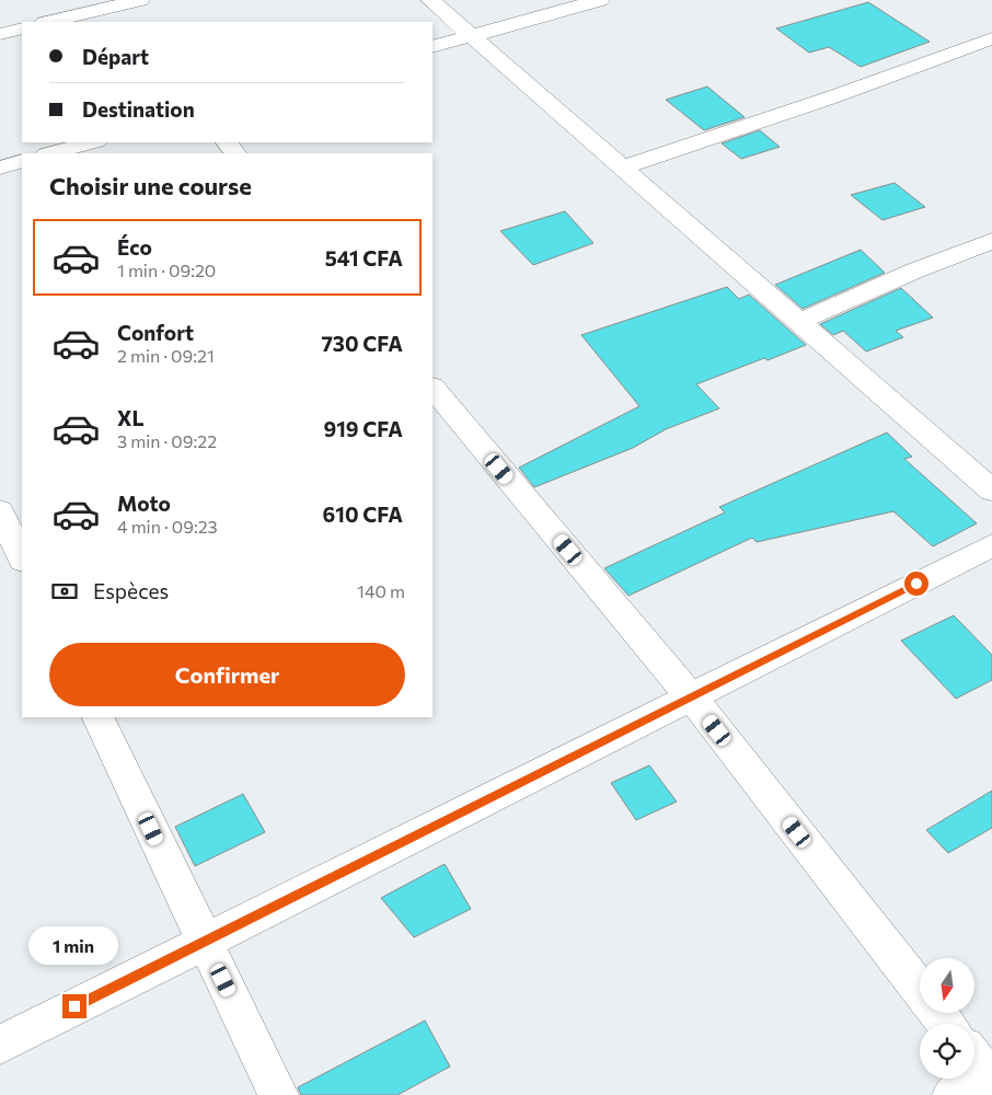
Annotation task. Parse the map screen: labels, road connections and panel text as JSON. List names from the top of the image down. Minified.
{"north":"bottom","page":{"banner":["Départ","Destination"],"heading":"Choisir une course","list":[{"name":"Éco","note":"1 min · 09:20","value":"541 CFA"},{"name":"Confort","note":"2 min · 09:21","value":"730 CFA"},{"name":"XL","note":"3 min · 09:22","value":"919 CFA"},{"name":"Moto","note":"4 min · 09:23","value":"610 CFA"}],"pay":["Espèces","140 m"],"buttons":"Confirmer","bubble":"1 min"}}
